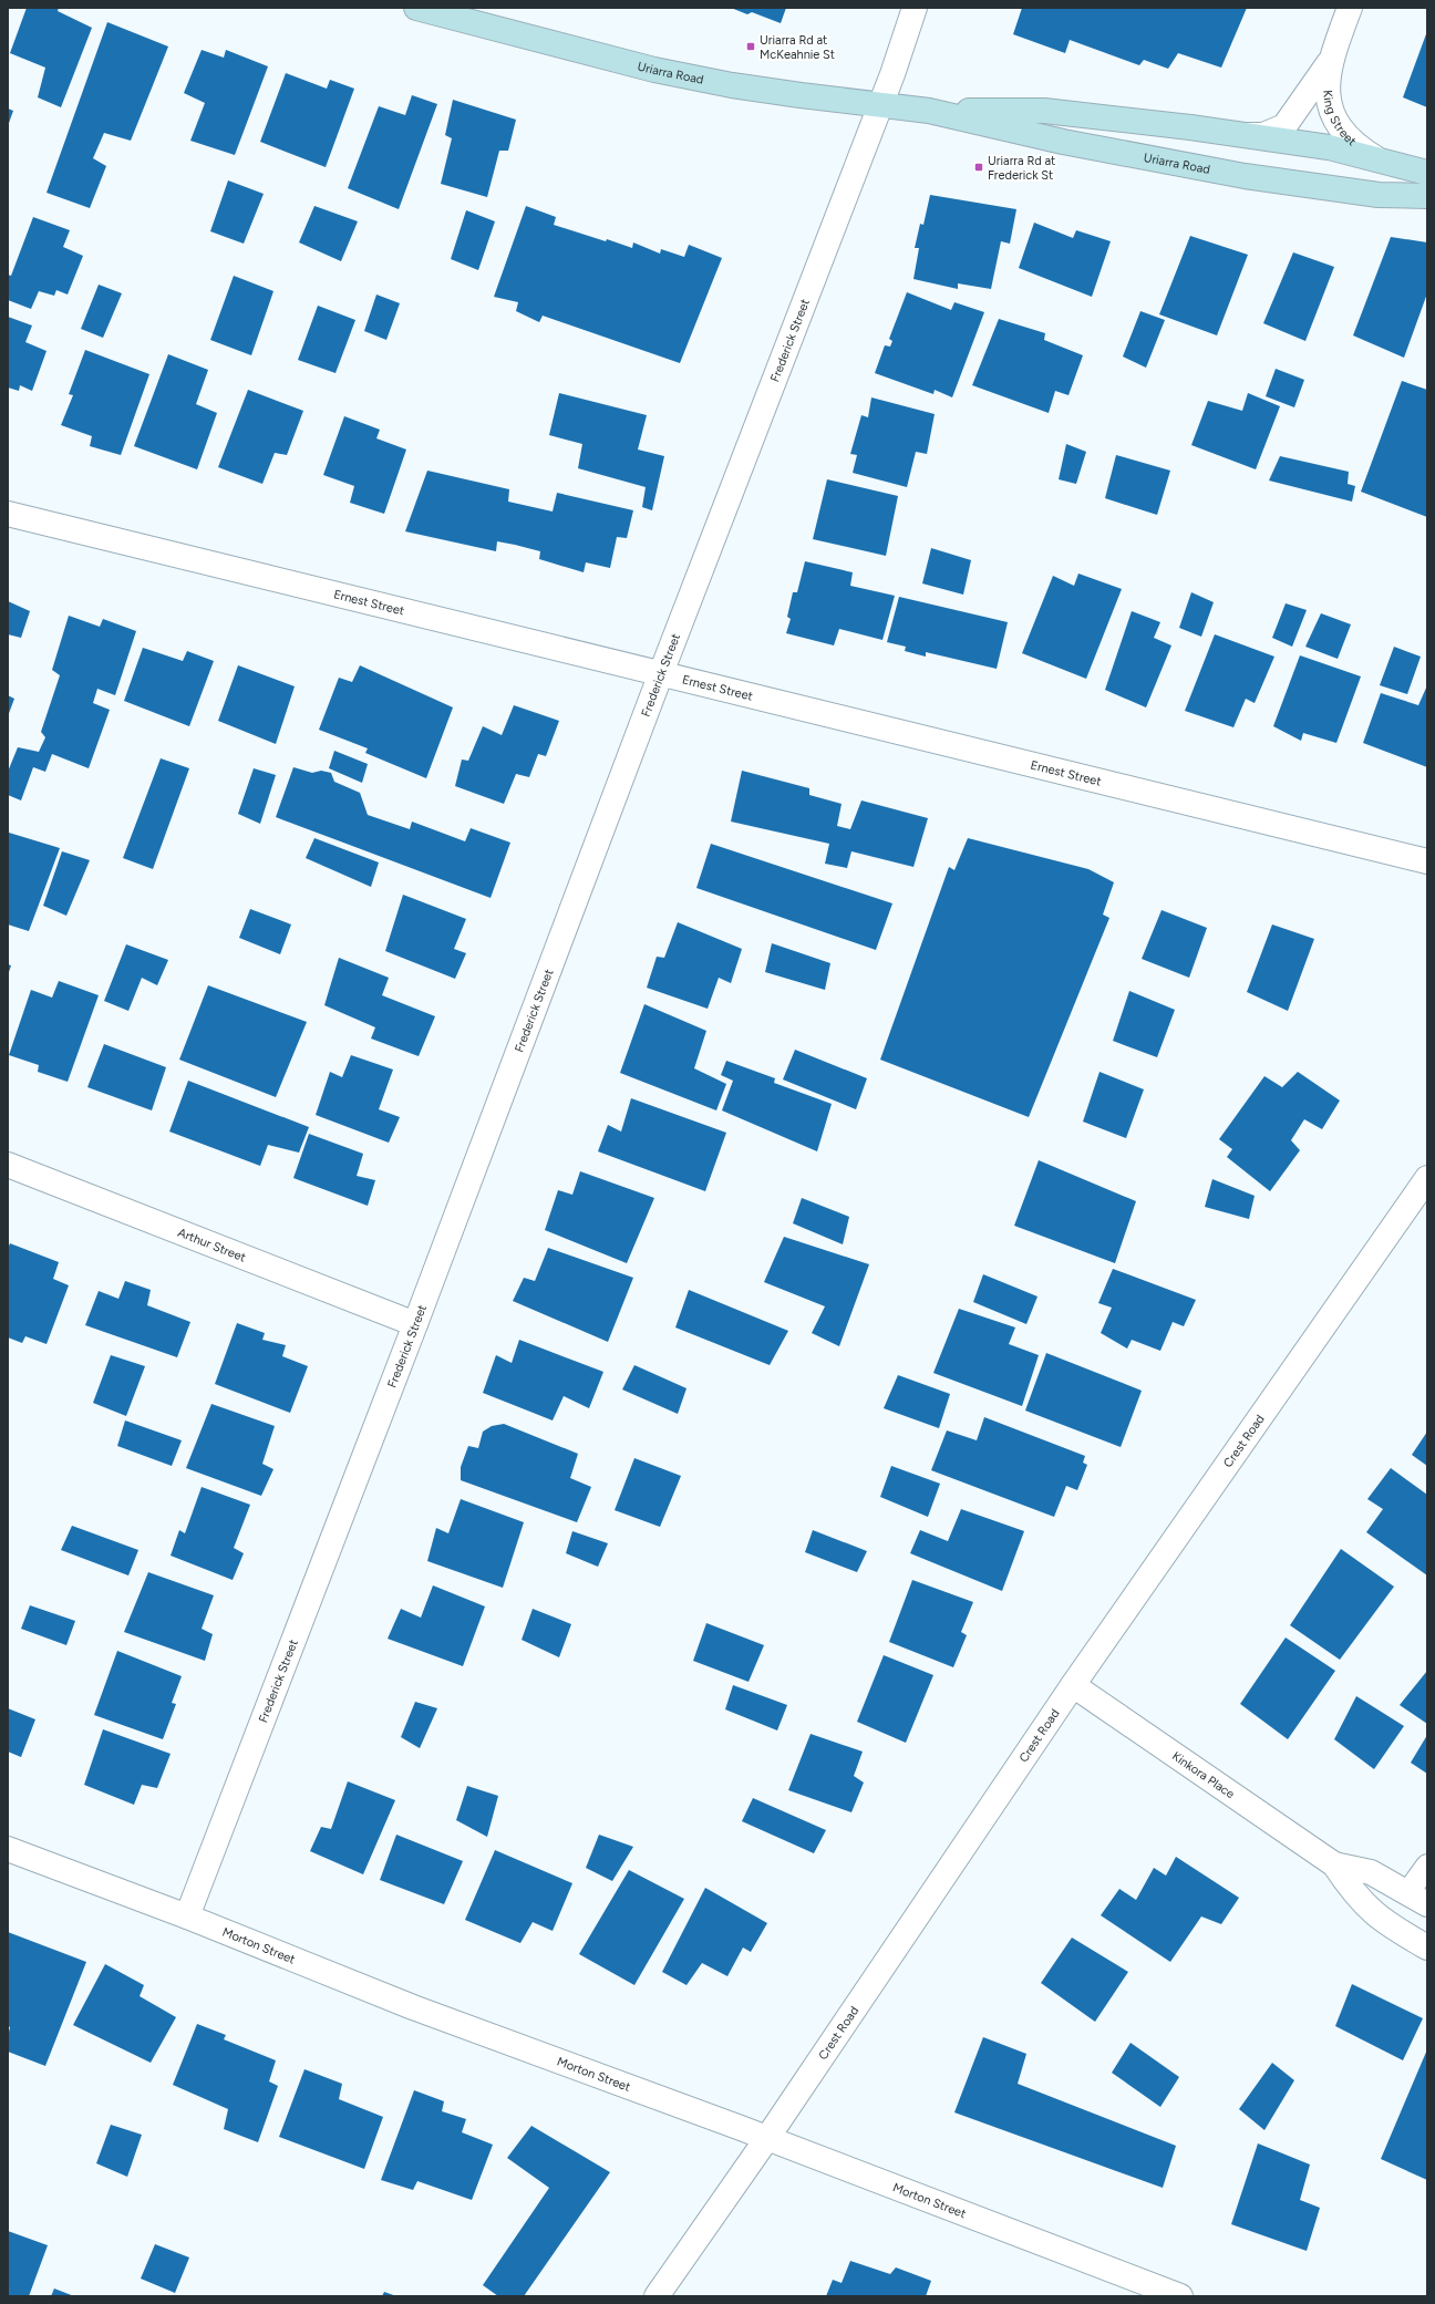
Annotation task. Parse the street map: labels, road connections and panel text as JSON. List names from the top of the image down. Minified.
{"streets":{"main road":["Uriarra Road"],"street":["King Street","Frederick Street","Ernest Street","Arthur Street","Crest Road","Kinkora Place","Morton Street"]},"crossings":[["Uriarra Road","King Street"],["Uriarra Road","Frederick Street"],["Frederick Street","Ernest Street"],["Frederick Street","Arthur Street"],["Frederick Street","Morton Street"],["Crest Road","Kinkora Place"],["Crest Road","Morton Street"]],"places":{"transit":["Uriarra Rd at McKeahnie St","Uriarra Rd at Frederick St"]}}
